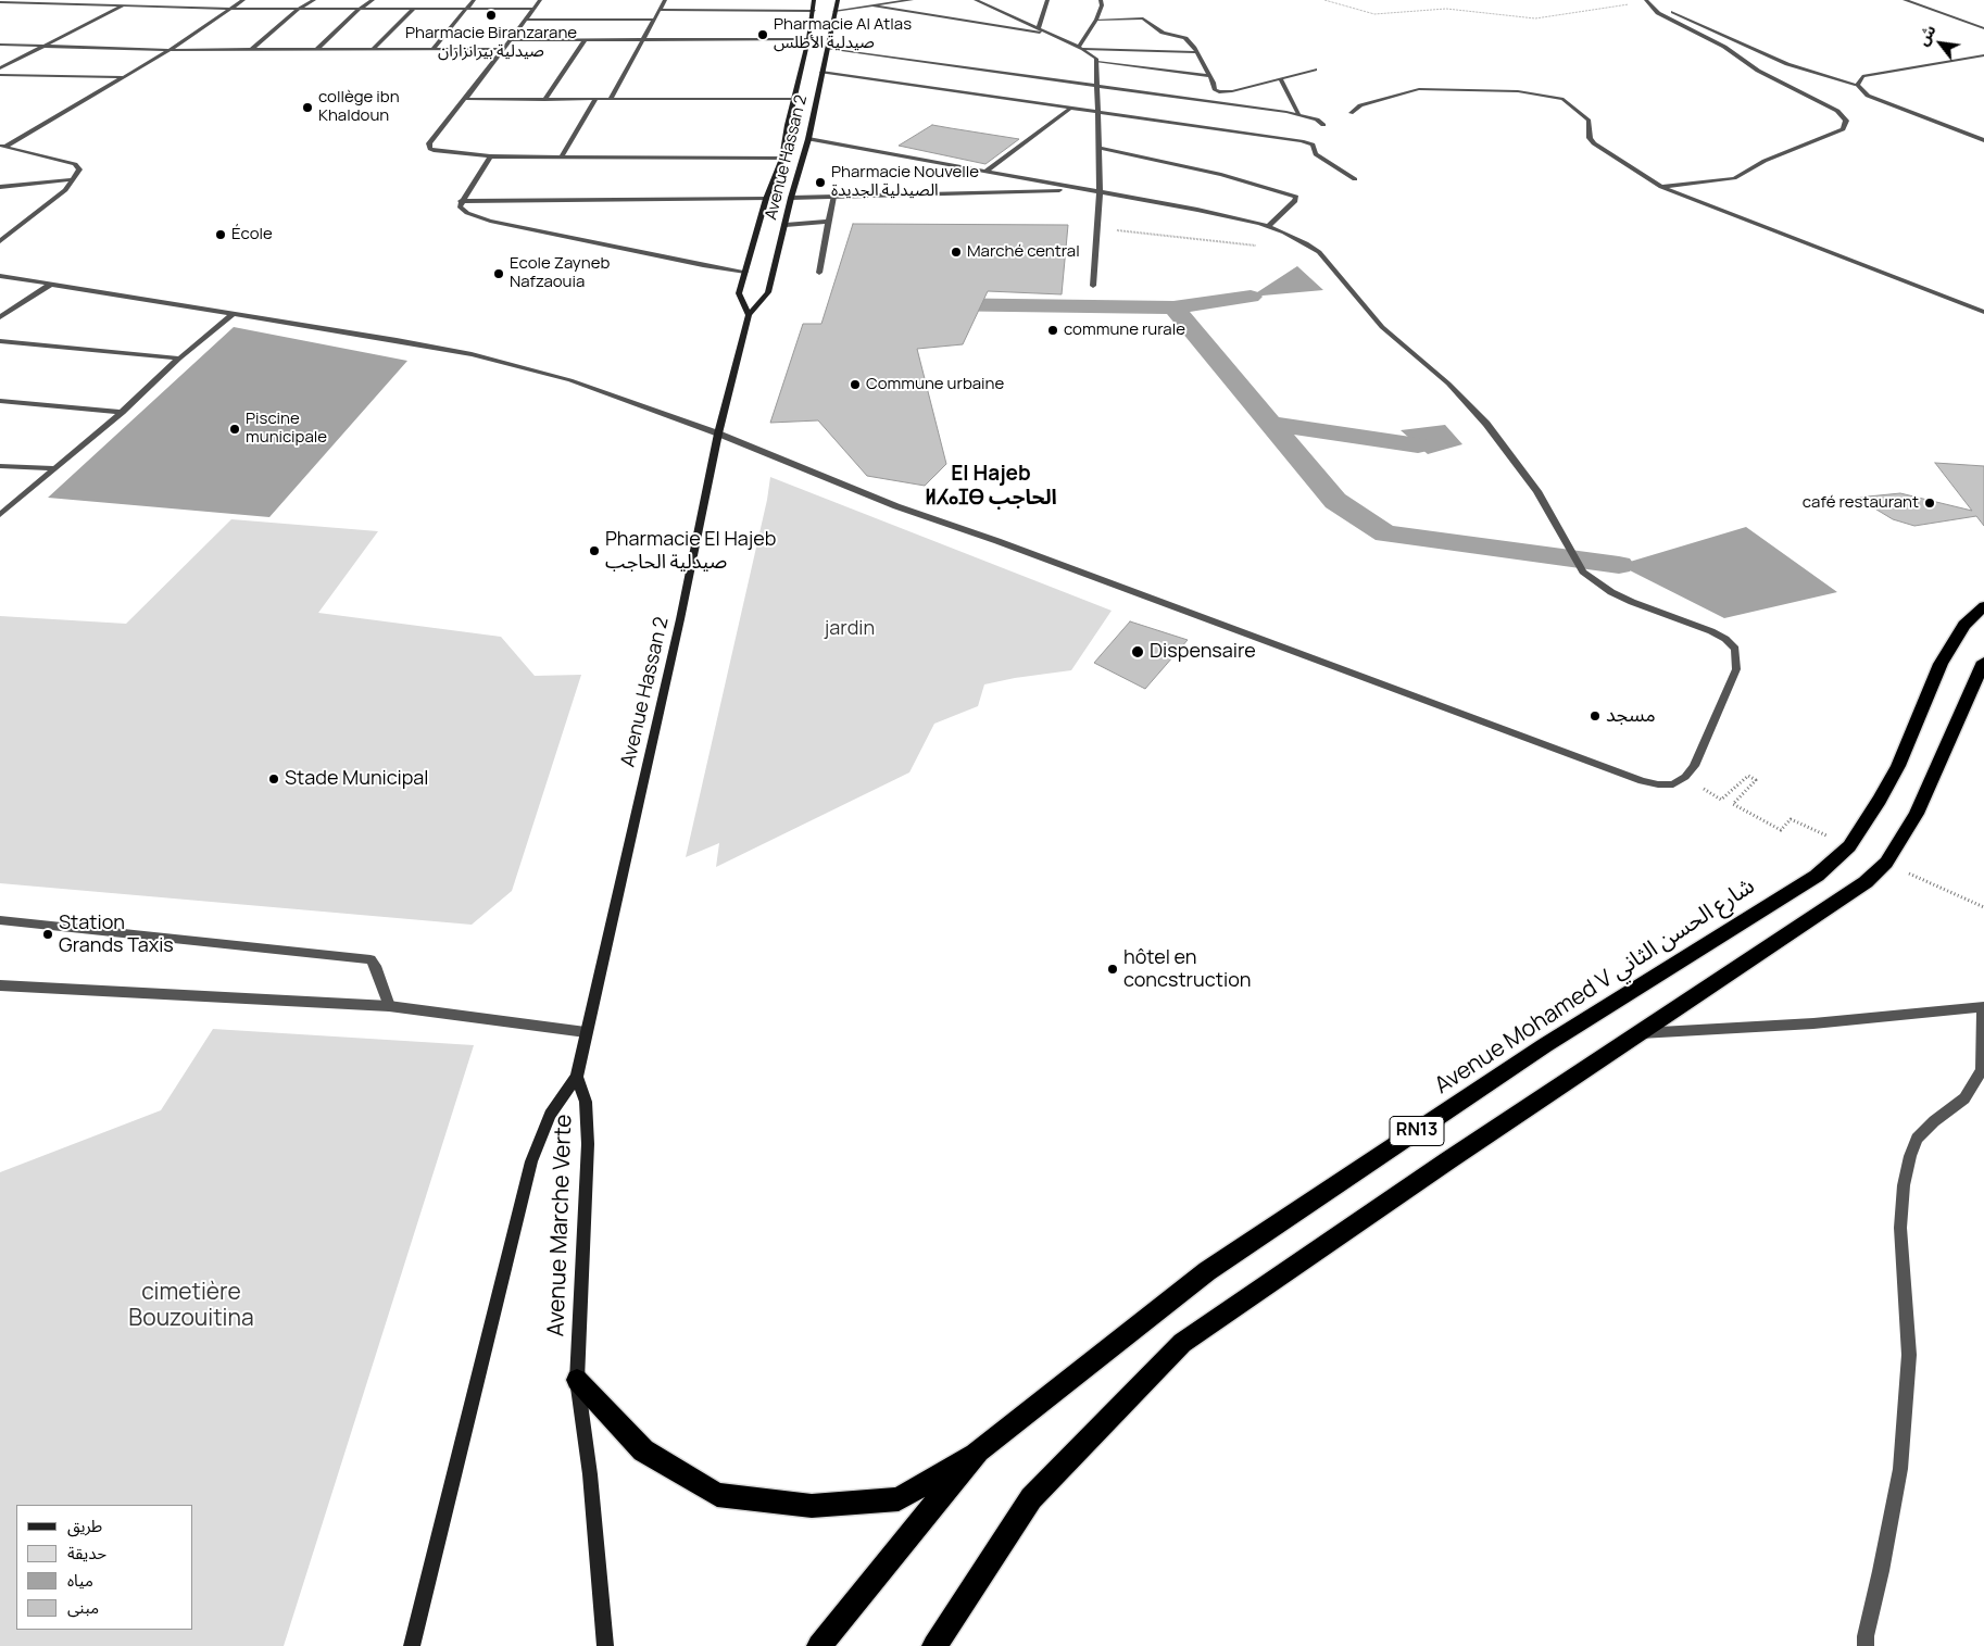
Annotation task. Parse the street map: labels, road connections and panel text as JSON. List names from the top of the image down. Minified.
{"streets":{"highway":["Avenue Mohamed V شارع الحسن الثاني","RN13"],"main road":["Avenue Hassan 2","Avenue Marche Verte"]},"crossings":[["Avenue Hassan 2","Avenue Marche Verte"]],"districts":["El Hajeb ⵍⵃⴰⵊⴱ الحاجب"],"parks":["jardin","cimetière Bouzouitina"],"places":["Pharmacie Biranzarane صيدلية بيرانزاران","Pharmacie Al Atlas صيدلية الأطلس","collège ibn Khaldoun","Pharmacie Nouvelle الصيدلية الجديدة","École","Marché central","Ecole Zayneb Nafzaouia","commune rurale","Commune urbaine","Piscine municipale","café restaurant","Pharmacie El Hajeb صيدلية الحاجب","Dispensaire","مسجد","Stade Municipal","Station Grands Taxis","hôtel en concstruction"],"legend":["طريق","حديقة","مياه","مبنى"],"north":"top left"}
